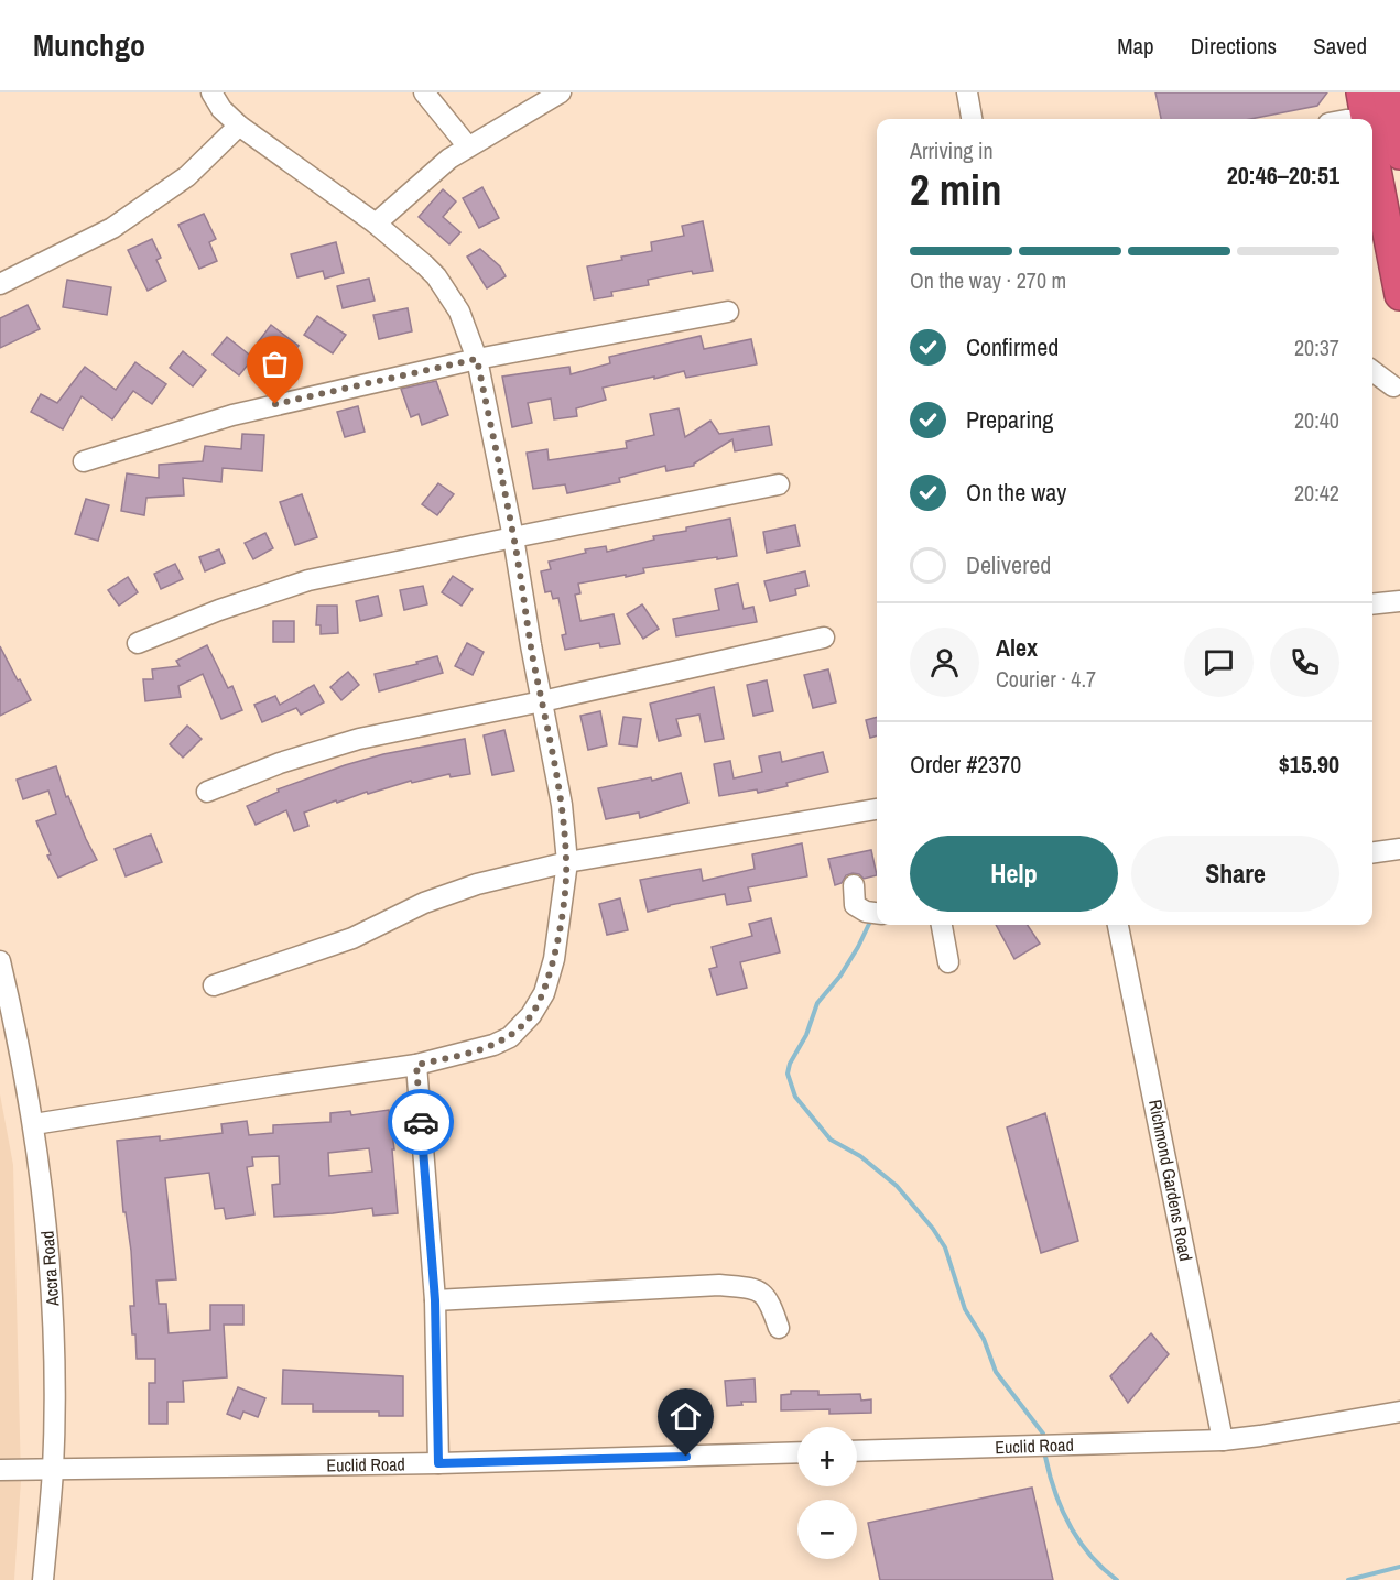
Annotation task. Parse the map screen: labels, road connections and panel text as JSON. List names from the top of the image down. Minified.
{"streets":{"street":["Richmond Gardens Road","Accra Road","Euclid Road"]},"crossings":[["Richmond Gardens Road","Euclid Road"],["Accra Road","Euclid Road"]],"page":{"header":"Munchgo","nav":["Map","Directions","Saved"],"heading":["2 min","Arriving in","20:46–20:51"],"panel":["Alex","Courier · 4.7","Order #2370","$15.90"],"bar":"On the way · 270 m","list":[["Confirmed","20:37"],["Preparing","20:40"],["On the way","20:42"],"Delivered"],"buttons":["Help","Share"],"map_buttons":["+","−"]}}
